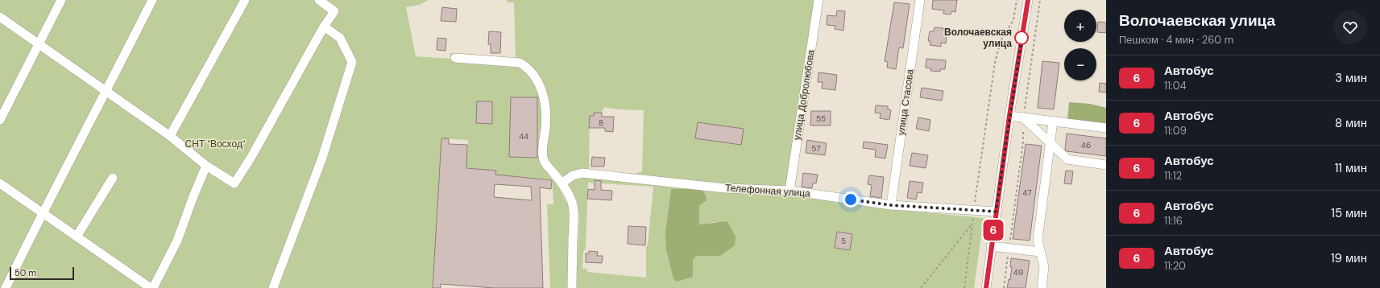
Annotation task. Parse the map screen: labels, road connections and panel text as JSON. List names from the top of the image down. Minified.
{"streets":{"street":["улица Добролюбова","улица Стасова","Телефонная улица"]},"crossings":[["улица Добролюбова","Телефонная улица"],["улица Стасова","Телефонная улица"]],"parks":["СНТ \"Восход\""],"places":["Волочаевская улица"],"lines":["bus line 6"],"house_numbers":["55","8","44","46","57","47","5","49"],"scale_bar":"50 m","page":{"on_map":"6","heading":["Волочаевская улица","Пешком · 4 мин · 260 m"],"map_buttons":["+","−"],"list":[{"mark":"6","name":"Автобус","note":"11:04","value":"3 мин"},{"mark":"6","name":"Автобус","note":"11:09","value":"8 мин"},{"mark":"6","name":"Автобус","note":"11:12","value":"11 мин"},{"mark":"6","name":"Автобус","note":"11:16","value":"15 мин"},{"mark":"6","name":"Автобус","note":"11:20","value":"19 мин"}],"scale":"50 m"}}
